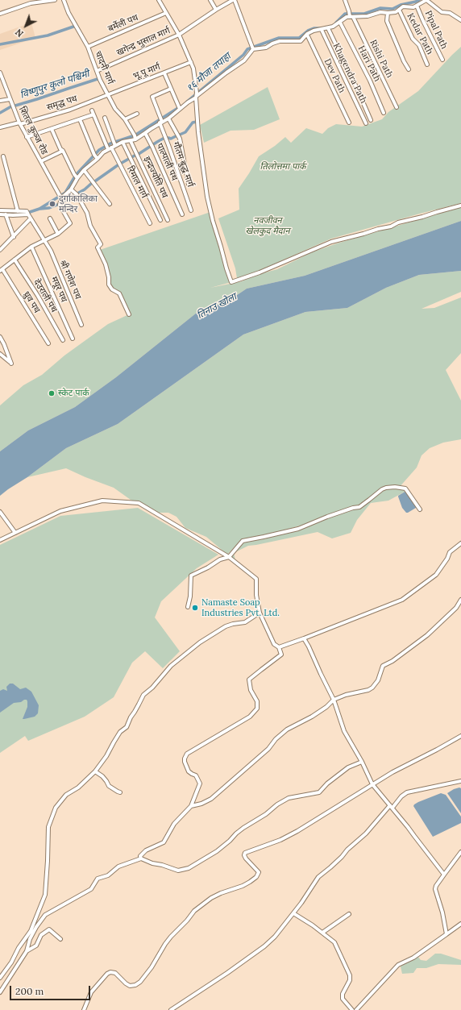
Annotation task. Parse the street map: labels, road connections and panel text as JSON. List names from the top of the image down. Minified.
{"streets":{"street":["बर्मेली पथ","Pipal Path","Kedar Path","खगेन्द्र भुसाल मार्ग","Rishi Path","Hari Path","चादनी मार्ग","भू.पू मार्ग","Khagendra Path","Dev Path","समृद्ध पथ","शितल कुञ्ज रोड","पाल्पाली पथ","गौतम बुद्ध मार्ग","इन्द्रज्योति पथ","रिमाल मार्ग","श्री गणेश पथ","मयूर पथ","देउराली पथ","ध्रुव पथ"]},"crossings":[["बर्मेली पथ","चादनी मार्ग"],["खगेन्द्र भुसाल मार्ग","चादनी मार्ग"],["चादनी मार्ग","भू.पू मार्ग"],["चादनी मार्ग","समृद्ध पथ"],["भू.पू मार्ग","समृद्ध पथ"],["समृद्ध पथ","शितल कुञ्ज रोड"]],"water":["१६ मौजा तपाहा","विष्णुपुर कुलो पश्चिमी","तिनाउ खोला"],"parks":["तिलोत्तमा पार्क","नवजीवन खेलकुद मैदान"],"places":["दुर्गाकालिका मन्दिर","स्केट पार्क","Namaste Soap Industries Pvt. Ltd."],"scale_bar":"200 m","north":"bottom left"}
